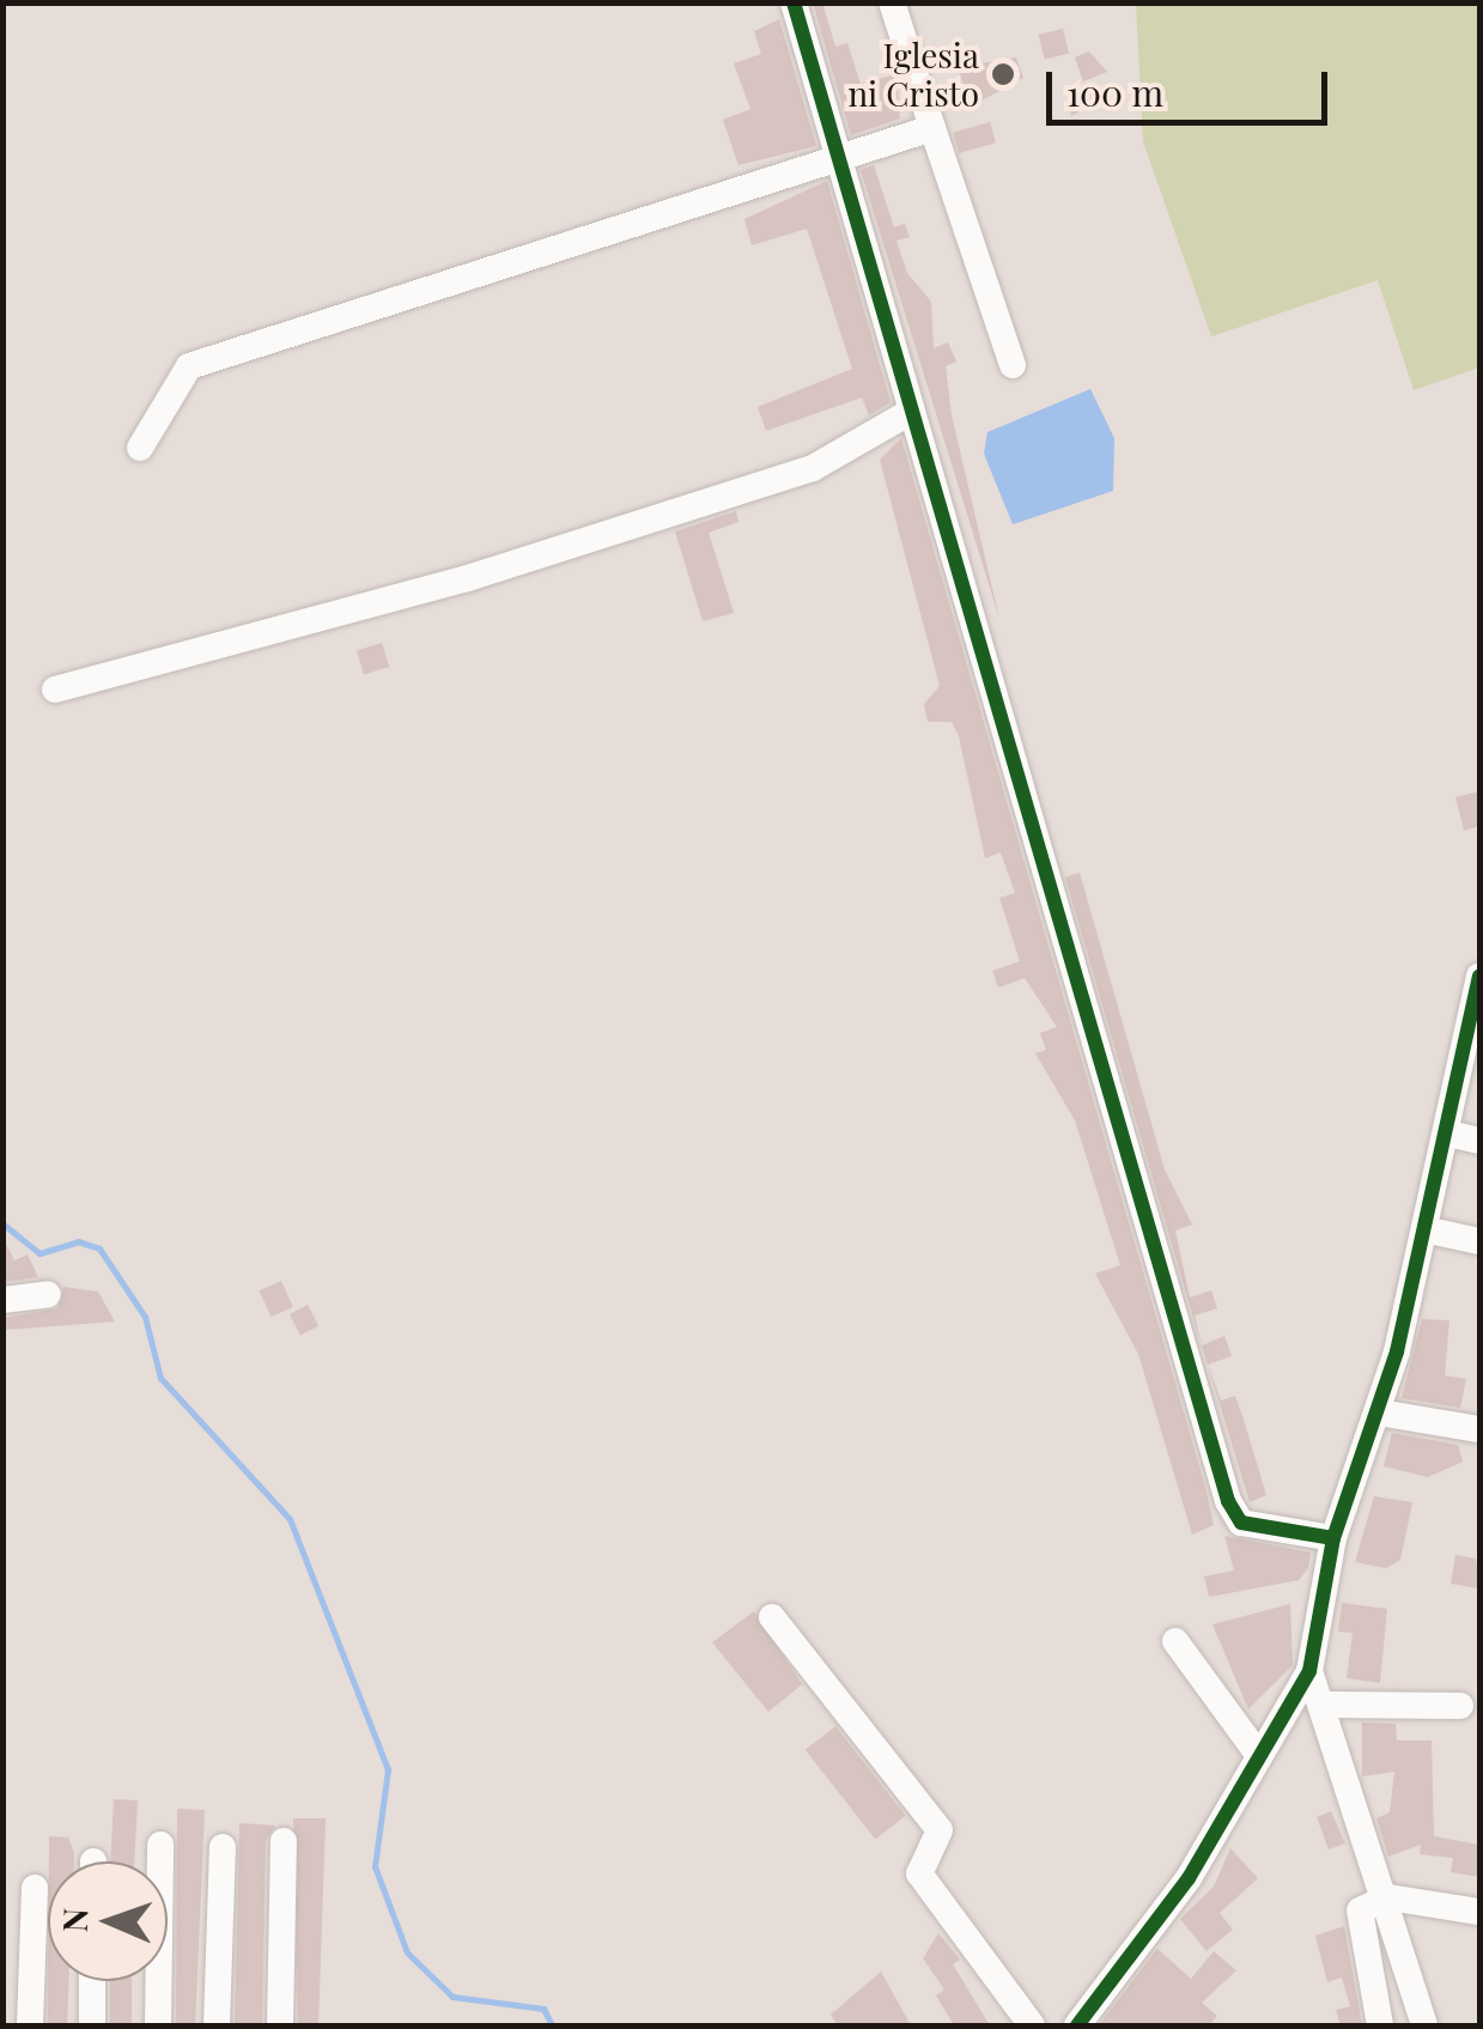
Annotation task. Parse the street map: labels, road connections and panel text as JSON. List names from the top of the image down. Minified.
{"places":["Iglesia ni Cristo"],"scale_bar":"100 m","north":"left"}
